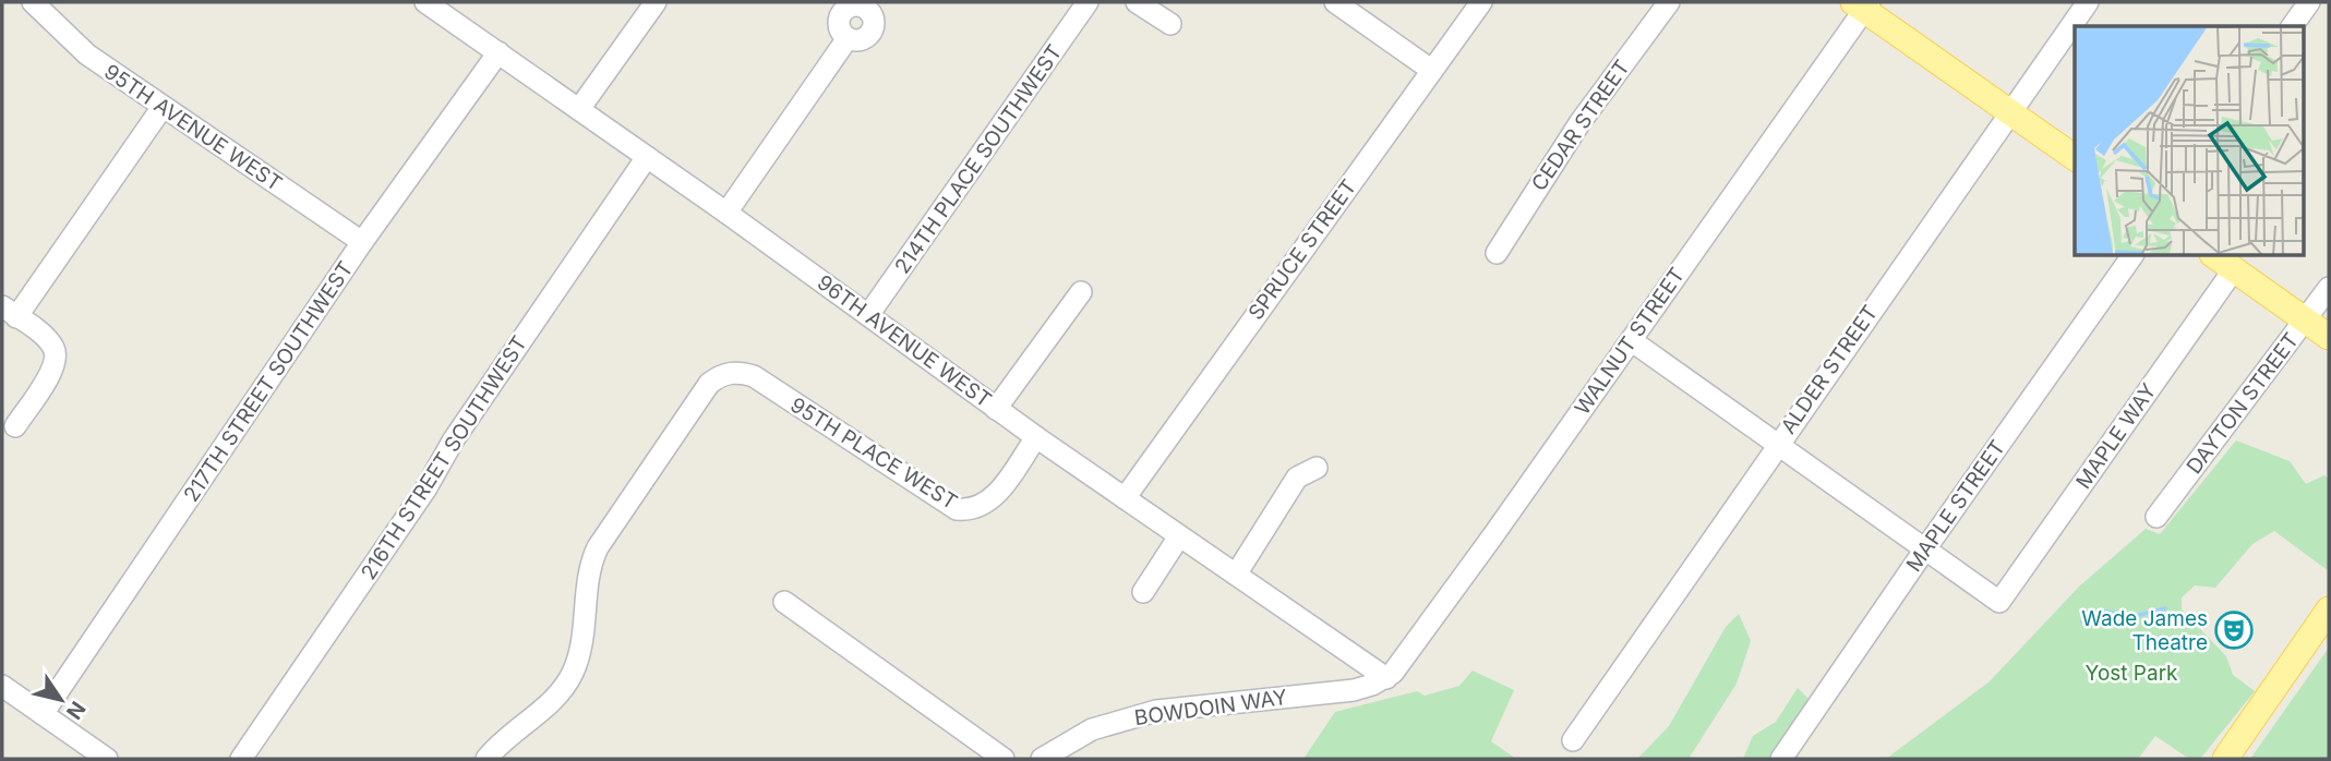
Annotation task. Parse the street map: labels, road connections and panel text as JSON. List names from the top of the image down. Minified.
{"streets":{"street":["CEDAR STREET","95TH AVENUE WEST","214TH PLACE SOUTHWEST","SPRUCE STREET","96TH AVENUE WEST","WALNUT STREET","ALDER STREET","217TH STREET SOUTHWEST","DAYTON STREET","MAPLE WAY","95TH PLACE WEST","216TH STREET SOUTHWEST","MAPLE STREET","BOWDOIN WAY"]},"crossings":[["95TH AVENUE WEST","217TH STREET SOUTHWEST"],["214TH PLACE SOUTHWEST","96TH AVENUE WEST"],["SPRUCE STREET","96TH AVENUE WEST"],["96TH AVENUE WEST","WALNUT STREET"],["96TH AVENUE WEST","217TH STREET SOUTHWEST"],["96TH AVENUE WEST","95TH PLACE WEST"],["96TH AVENUE WEST","216TH STREET SOUTHWEST"],["96TH AVENUE WEST","BOWDOIN WAY"],["WALNUT STREET","BOWDOIN WAY"],["MAPLE WAY","MAPLE STREET"]],"parks":["Yost Park"],"places":{"theatre":["Wade James Theatre"]},"north":"bottom right"}
